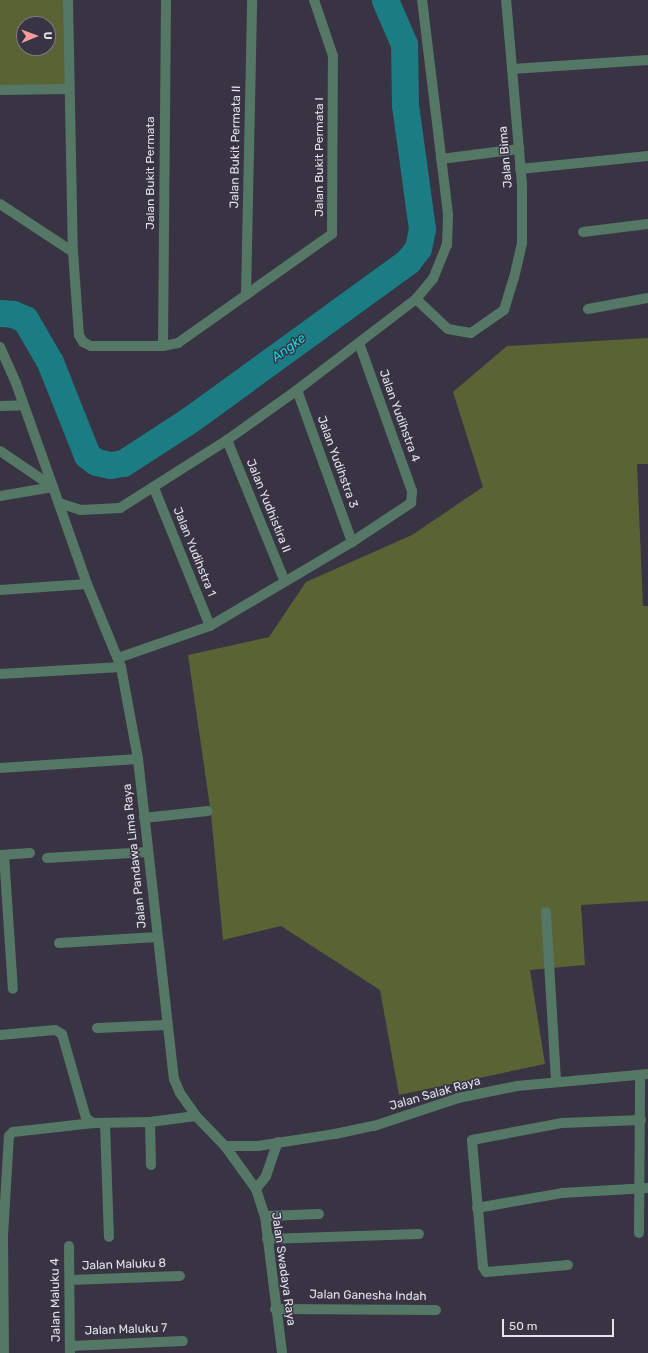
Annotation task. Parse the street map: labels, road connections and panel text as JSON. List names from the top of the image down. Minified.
{"streets":{"street":["Jalan Bukit Permata II","Jalan Bukit Permata I","Jalan Bima","Jalan Bukit Permata","Jalan Yudihstra 4","Jalan Yudihstra 3","Jalan Yudhistira II","Jalan Yudihstra 1","Jalan Pandawa Lima Raya","Jalan Salak Raya","Jalan Maluku 8","Jalan Swadaya Raya","Jalan Ganesha Indah","Jalan Maluku 4","Jalan Maluku 7"]},"crossings":[["Jalan Bukit Permata II","Jalan Bukit Permata I"],["Jalan Bukit Permata I","Jalan Bukit Permata"],["Jalan Yudihstra 4","Jalan Yudihstra 3"],["Jalan Pandawa Lima Raya","Jalan Salak Raya"],["Jalan Pandawa Lima Raya","Jalan Swadaya Raya"],["Jalan Maluku 8","Jalan Maluku 4"],["Jalan Swadaya Raya","Jalan Ganesha Indah"],["Jalan Maluku 4","Jalan Maluku 7"]],"water":["Angke"],"scale_bar":"50 m","north":"right"}
